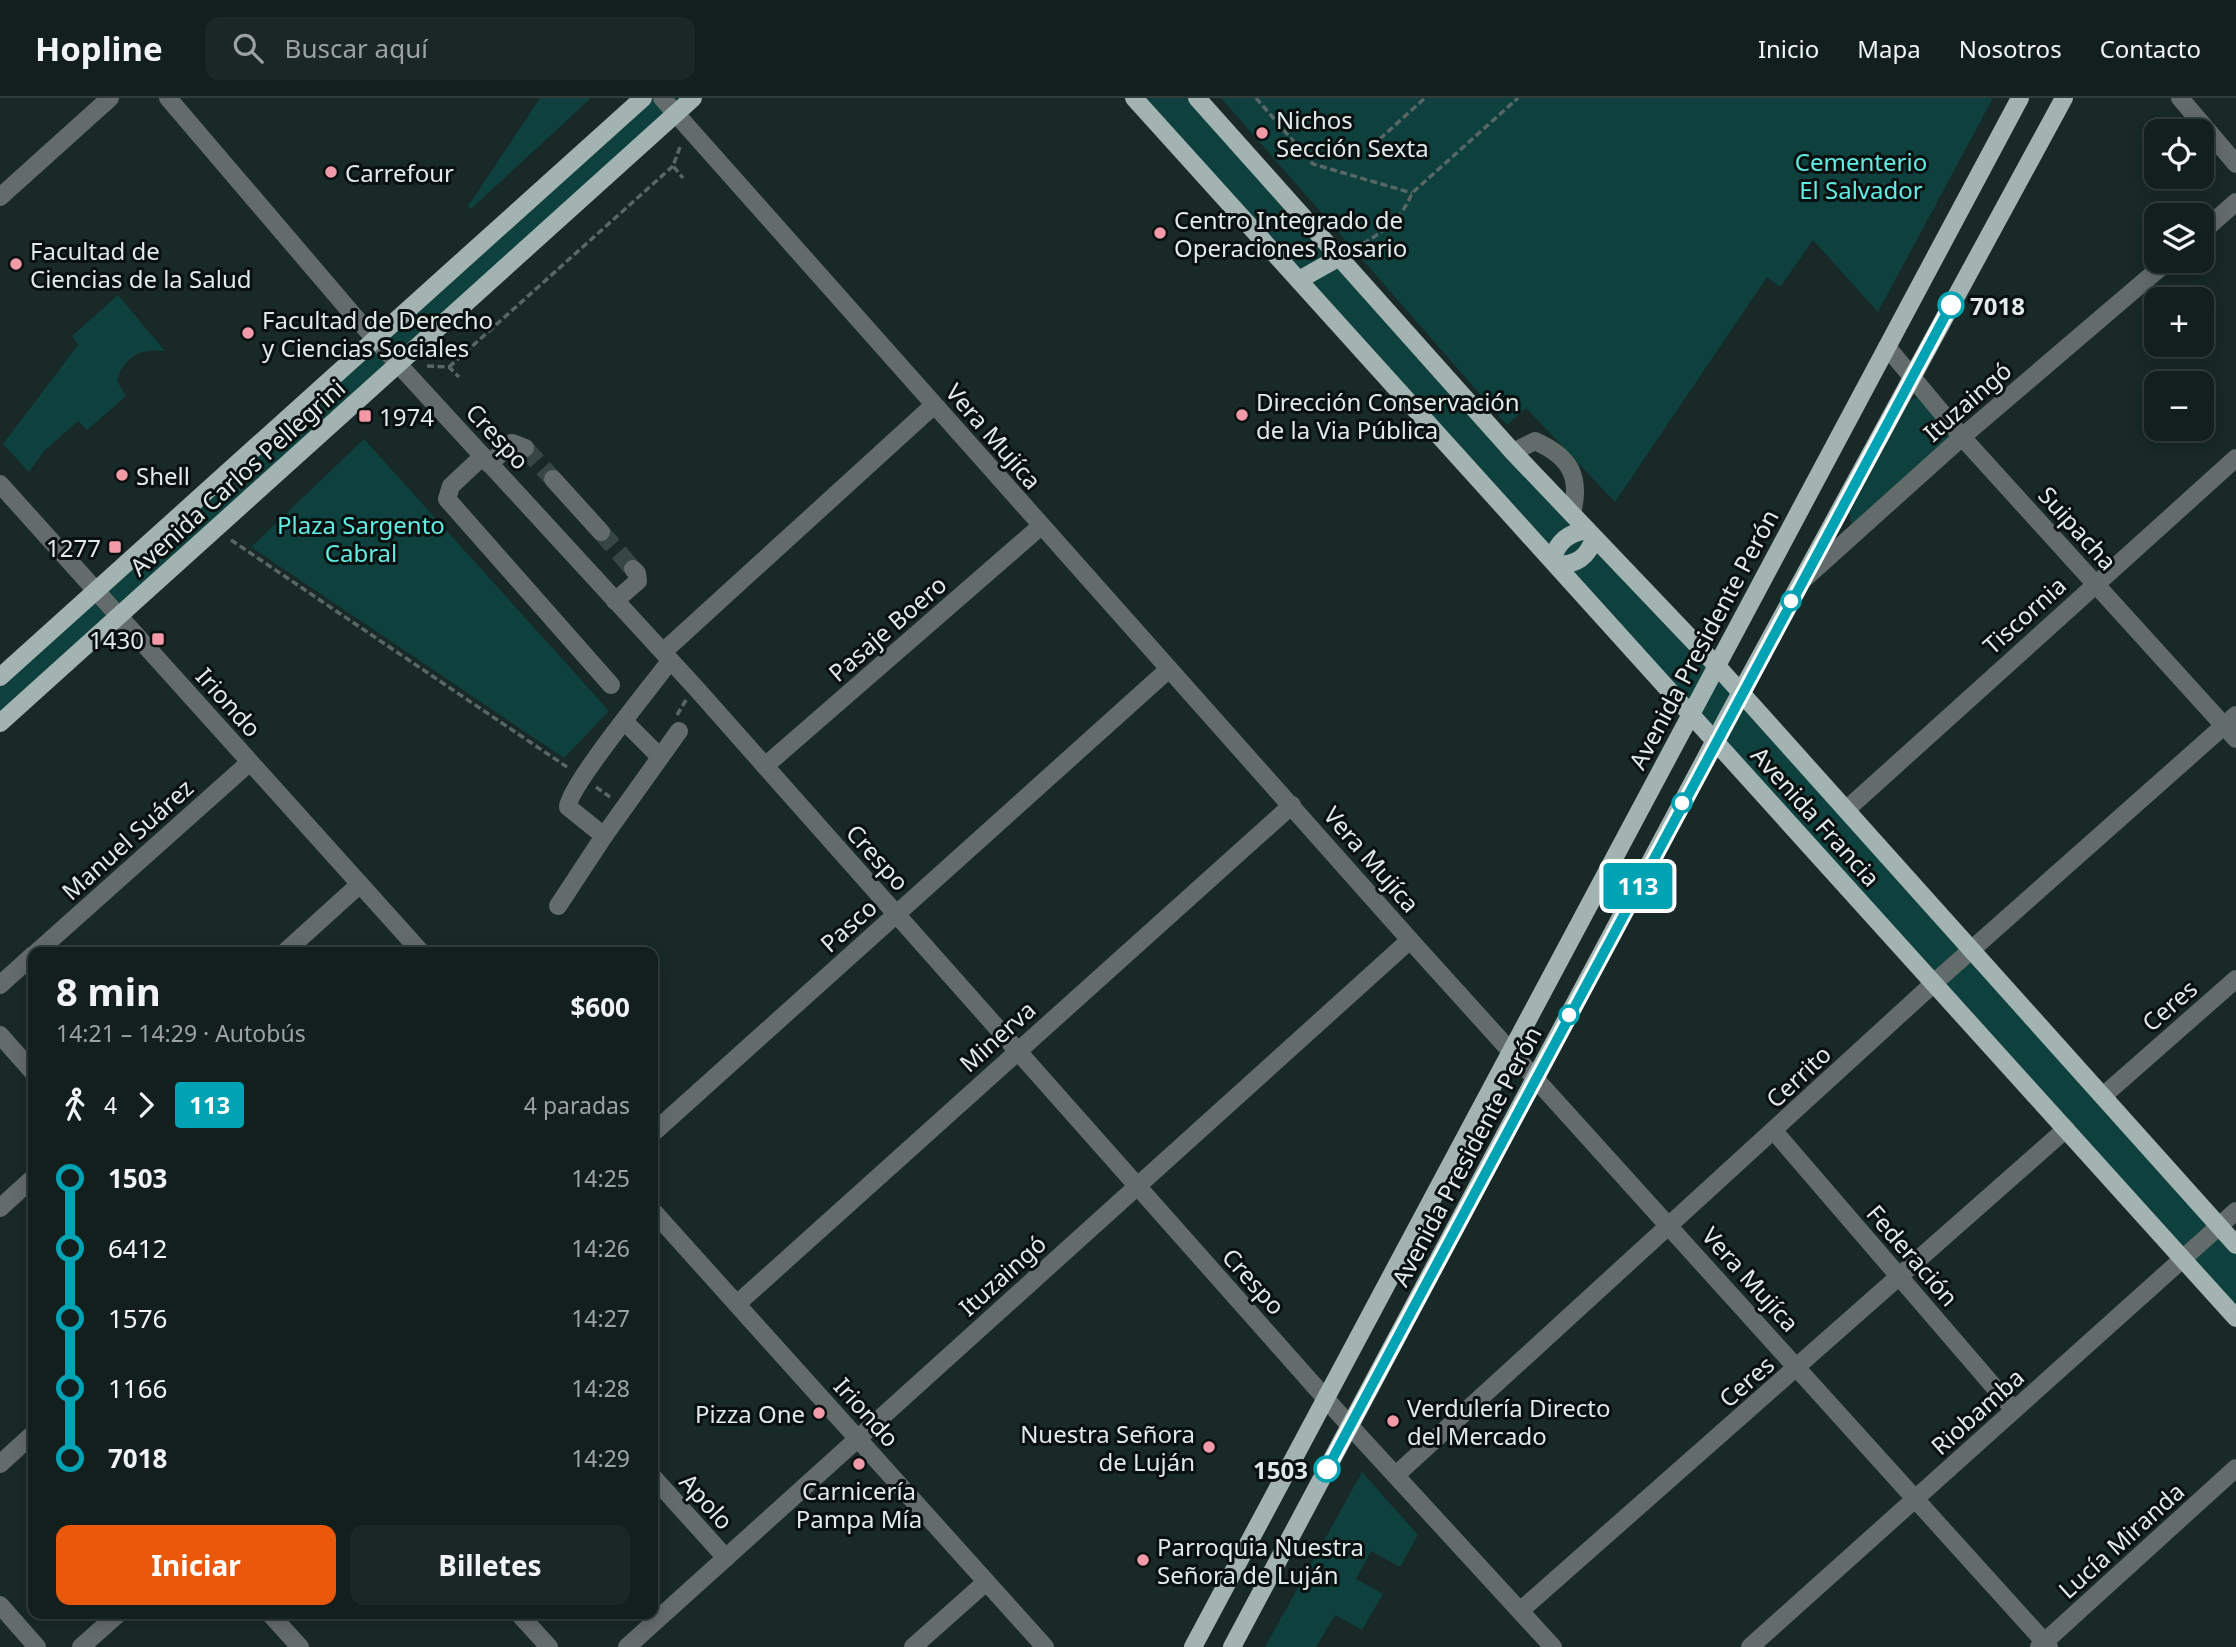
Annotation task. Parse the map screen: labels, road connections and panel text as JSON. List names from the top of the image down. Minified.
{"streets":{"main road":["Avenida Carlos Pellegrini","Avenida Presidente Perón","Avenida Francia"],"street":["Ituzaingó","Crespo","Vera Mujíca","Suipacha","Tiscornia","Pasaje Boero","Iriondo","Manuel Suárez","Pasco","Ceres","Minerva","Cerrito","Federación","Riobamba","Apolo","Lucía Miranda"]},"crossings":[["Ituzaingó","Crespo"],["Ituzaingó","Vera Mujíca"],["Ituzaingó","Suipacha"],["Ituzaingó","Avenida Presidente Perón"],["Ituzaingó","Iriondo"],["Ituzaingó","Apolo"],["Crespo","Avenida Carlos Pellegrini"],["Crespo","Pasaje Boero"],["Crespo","Avenida Presidente Perón"],["Crespo","Pasco"],["Crespo","Ceres"],["Crespo","Minerva"],["Crespo","Cerrito"],["Vera Mujíca","Avenida Carlos Pellegrini"],["Vera Mujíca","Pasaje Boero"],["Vera Mujíca","Avenida Presidente Perón"],["Vera Mujíca","Pasco"],["Vera Mujíca","Ceres"],["Vera Mujíca","Minerva"],["Vera Mujíca","Cerrito"],["Vera Mujíca","Riobamba"],["Vera Mujíca","Lucía Miranda"],["Avenida Carlos Pellegrini","Iriondo"],["Suipacha","Tiscornia"],["Suipacha","Avenida Presidente Perón"],["Suipacha","Cerrito"],["Tiscornia","Avenida Francia"],["Avenida Presidente Perón","Avenida Francia"],["Iriondo","Manuel Suárez"],["Iriondo","Minerva"],["Avenida Francia","Ceres"],["Avenida Francia","Cerrito"],["Avenida Francia","Riobamba"],["Ceres","Federación"],["Cerrito","Federación"],["Federación","Riobamba"]],"parks":["Cementerio El Salvador","Plaza Sargento Cabral"],"places":{"other":["Nichos Sección Sexta","Carrefour","Centro Integrado de Operaciones Rosario","Facultad de Ciencias de la Salud","7018","Facultad de Derecho y Ciencias Sociales","Dirección Conservación de la Via Pública","Shell","Pizza One","Verdulería Directo del Mercado","Nuestra Señora de Luján","Carnicería Pampa Mía","1503","Parroquia Nuestra Señora de Luján"],"transit":["1974","1277","1430"]},"lines":["bus line 113"],"page":{"header":"Hopline","search":"Buscar aquí","nav":["Inicio","Mapa","Nosotros","Contacto"],"on_map":"113","map_buttons":["+","−"],"heading":["8 min","14:21 – 14:29 · Autobús","$600"],"legs":["4","113","4 paradas"],"list":[{"name":"1503","value":"14:25"},{"name":"6412","value":"14:26"},{"name":"1576","value":"14:27"},{"name":"1166","value":"14:28"},{"name":"7018","value":"14:29"}],"buttons":["Iniciar","Billetes"]}}
